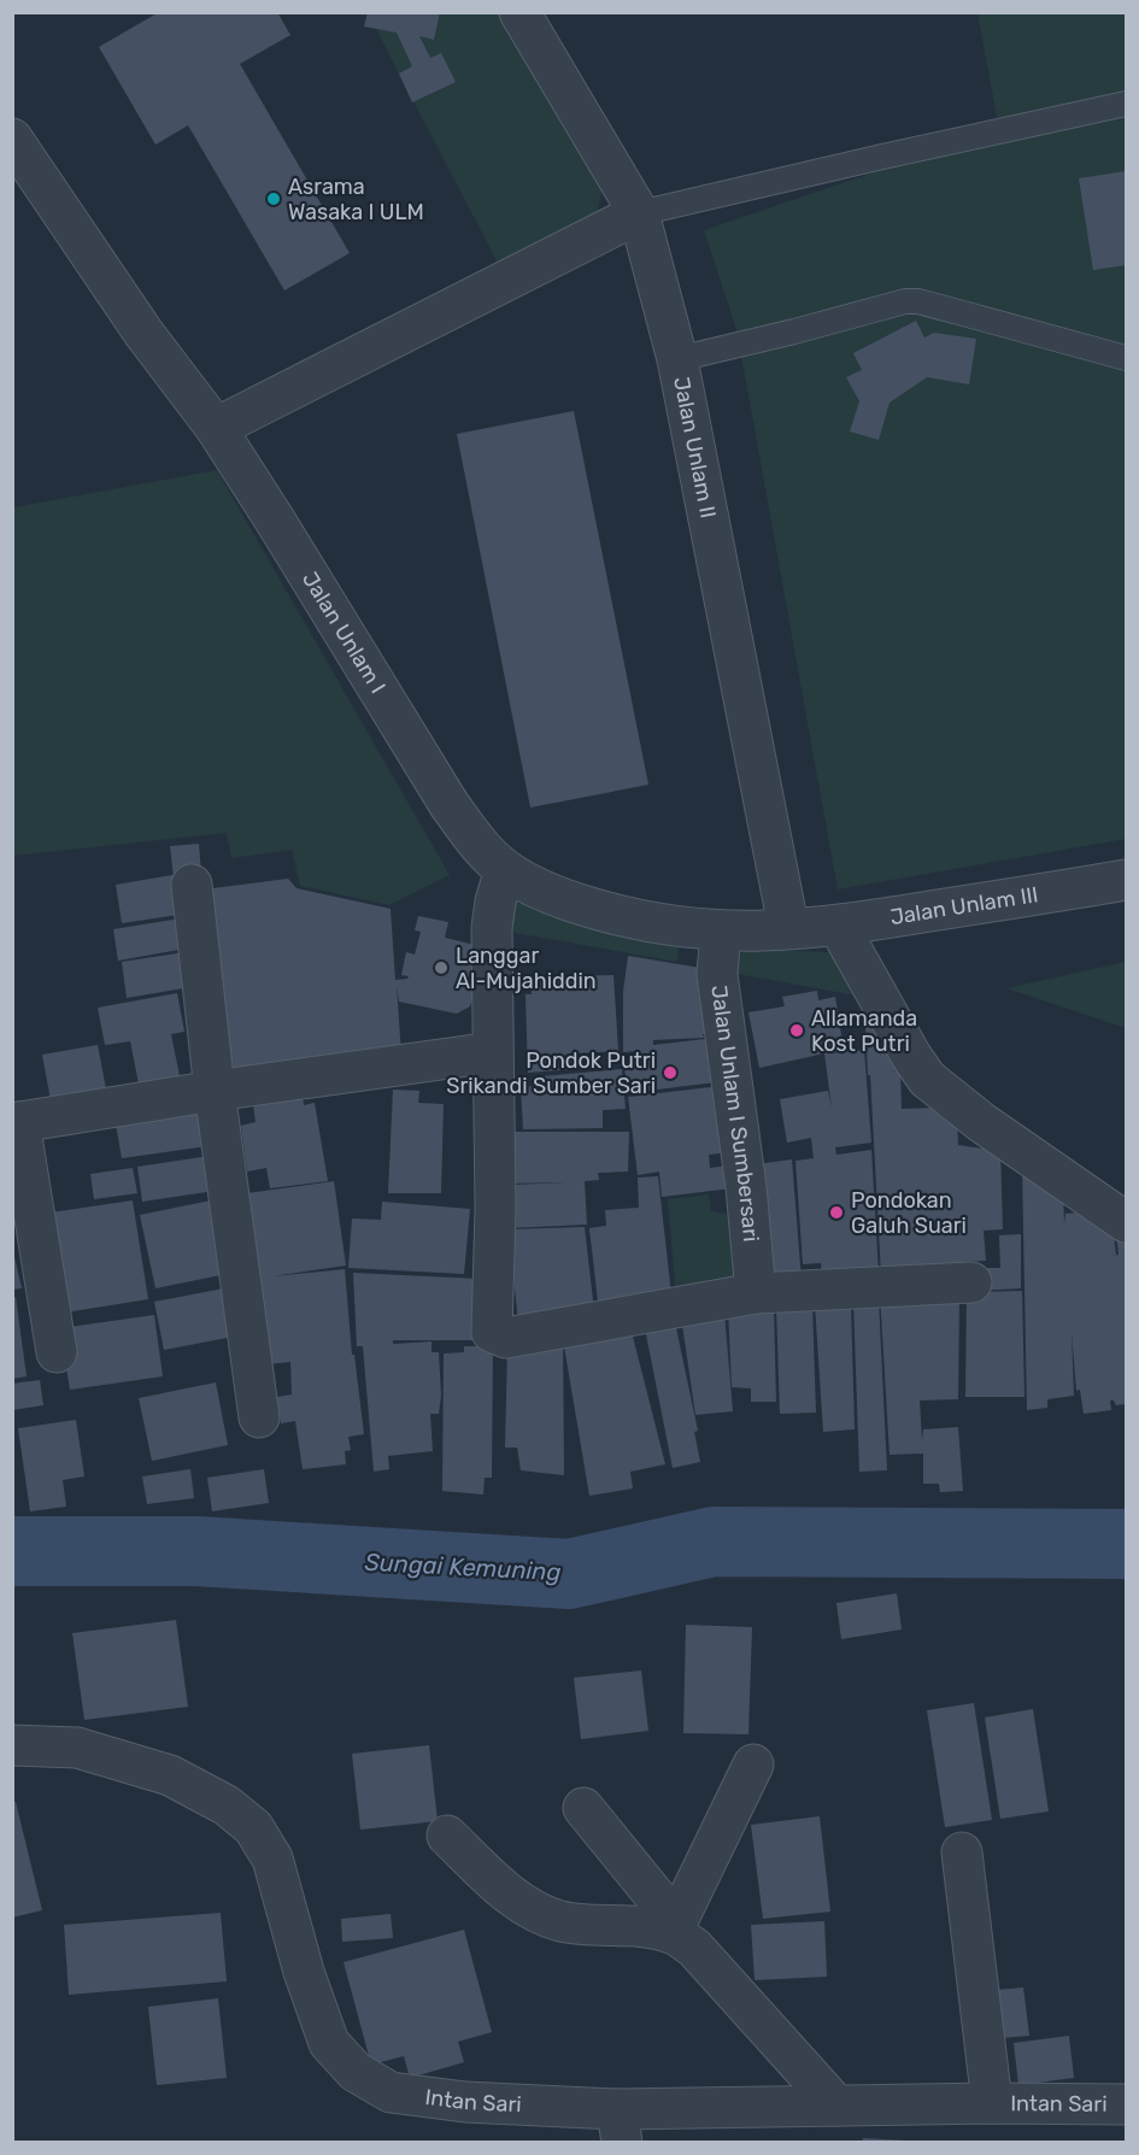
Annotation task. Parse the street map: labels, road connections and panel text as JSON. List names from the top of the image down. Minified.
{"streets":{"street":["Jalan Unlam II","Jalan Unlam I","Jalan Unlam III","Jalan Unlam I Sumbersari","Intan Sari"]},"crossings":[["Jalan Unlam II","Jalan Unlam I"],["Jalan Unlam II","Jalan Unlam III"],["Jalan Unlam I","Jalan Unlam III"],["Jalan Unlam I","Jalan Unlam I Sumbersari"]],"water":["Sungai Kemuning"],"places":["Asrama Wasaka I ULM","Langgar Al-Mujahiddin","Allamanda Kost Putri","Pondok Putri Srikandi Sumber Sari","Pondokan Galuh Suari"]}
